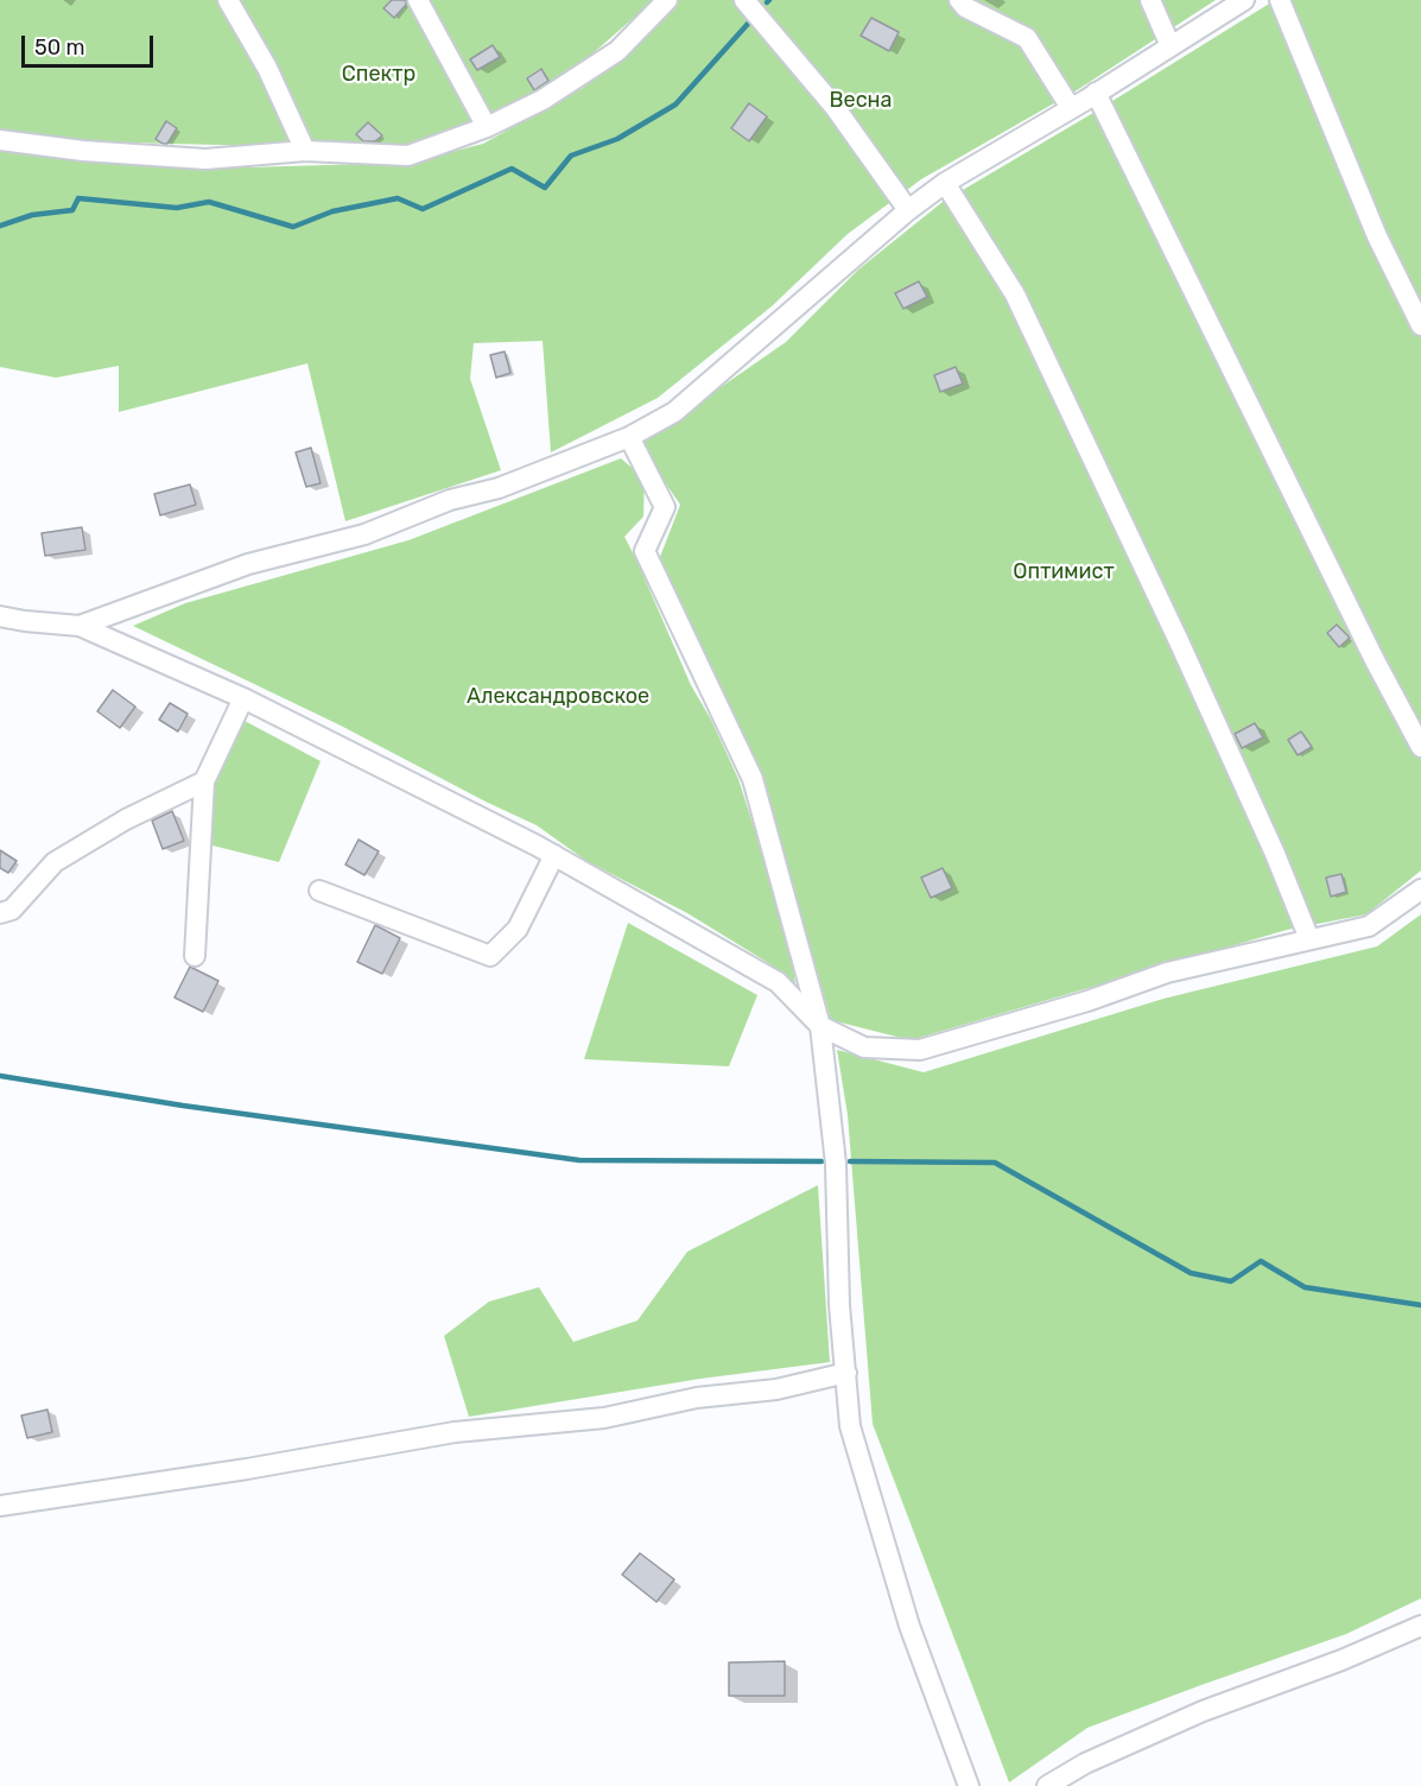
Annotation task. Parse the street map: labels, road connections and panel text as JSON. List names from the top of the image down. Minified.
{"parks":["Спектр","Весна","Оптимист","Александровское"],"scale_bar":"50 m"}
